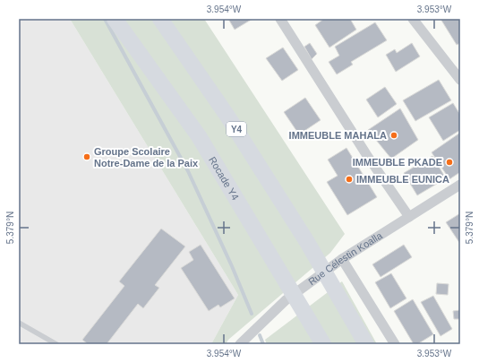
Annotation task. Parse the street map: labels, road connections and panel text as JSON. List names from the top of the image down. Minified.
{"streets":{"highway":["Y4","Rocade Y4"],"street":["Rue Célestin Koalla"]},"places":["IMMEUBLE MAHALA","Groupe Scolaire Notre-Dame de la Paix","IMMEUBLE PKADE","IMMEUBLE EUNICA"],"coordinates":["3.954°W","3.953°W","5.379°N"]}
